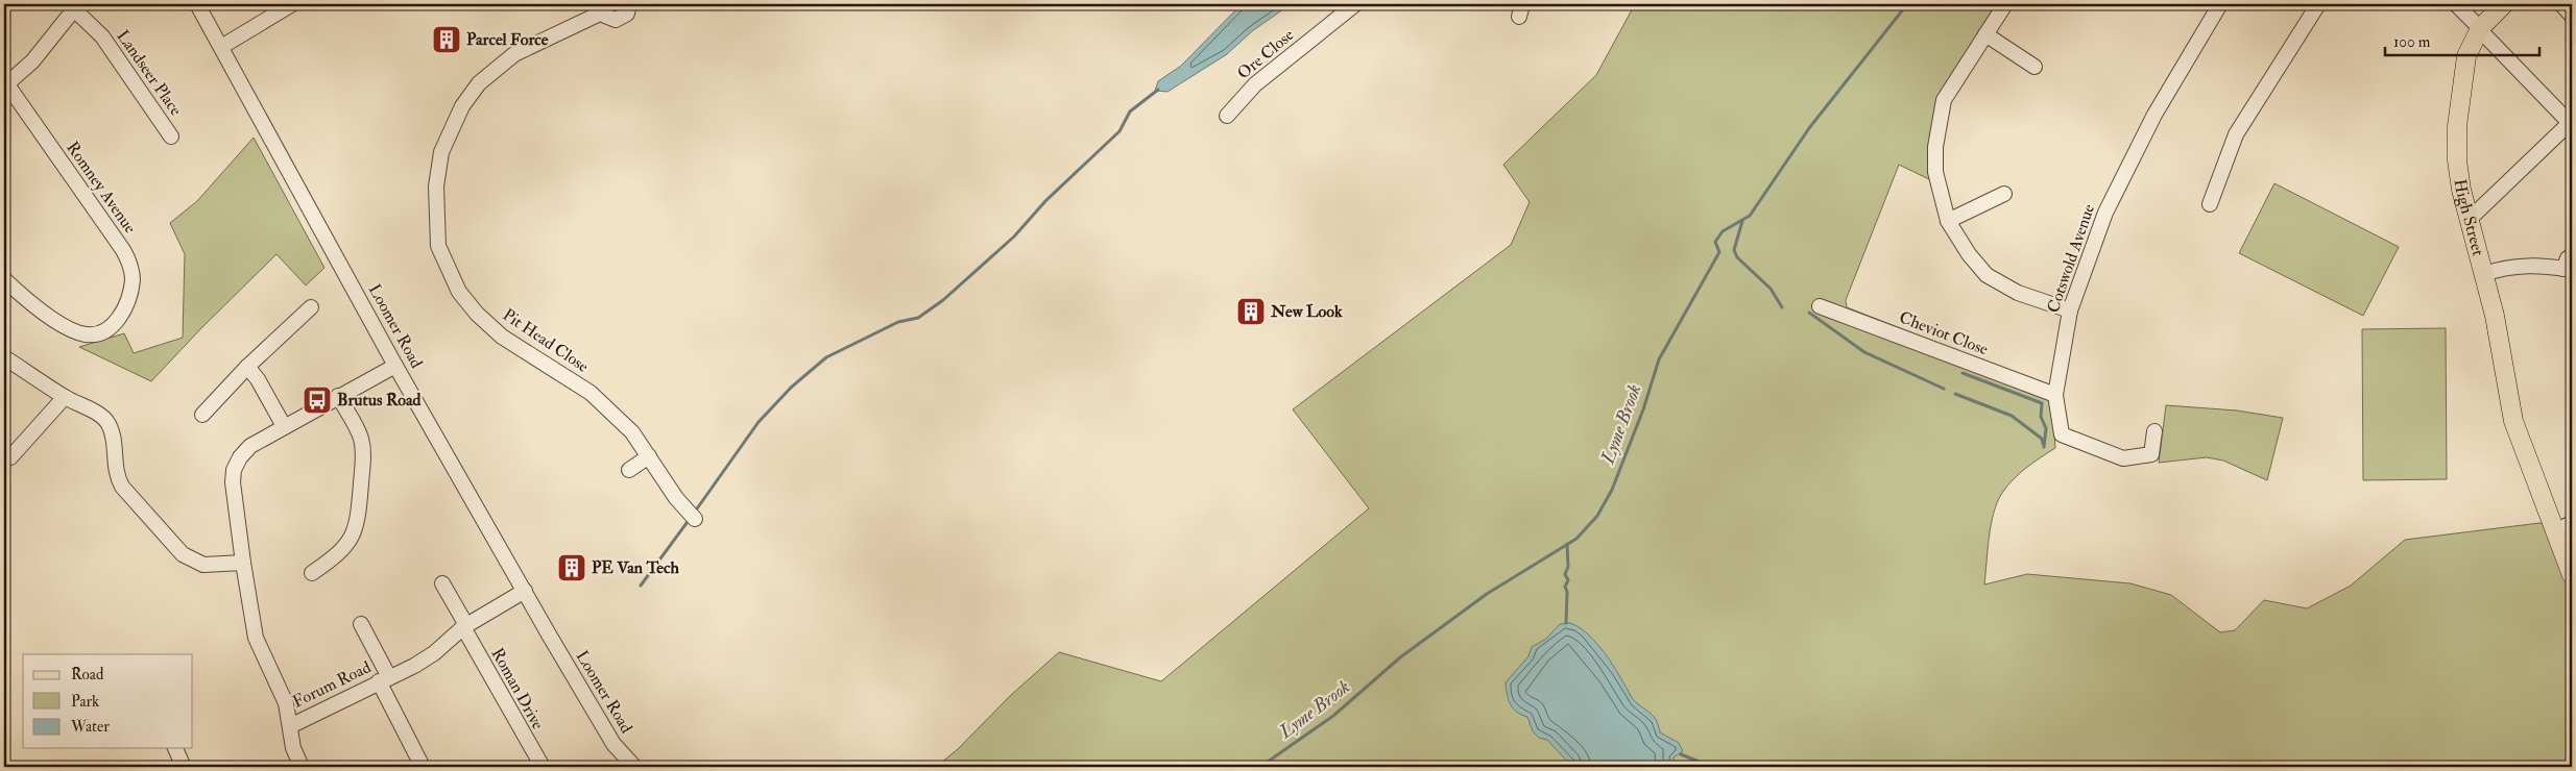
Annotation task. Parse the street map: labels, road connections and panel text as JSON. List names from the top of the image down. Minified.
{"streets":{"main road":["High Street"],"street":["Ore Close","Landseer Place","Romney Avenue","Cotswold Avenue","Loomer Road","Cheviot Close","Pit Head Close","Forum Road","Roman Drive"]},"crossings":[["Cotswold Avenue","Cheviot Close"],["Loomer Road","Forum Road"],["Forum Road","Roman Drive"]],"water":["Lyme Brook"],"places":{"building":["Parcel Force","New Look","PE Van Tech"],"bus stop":["Brutus Road"]},"legend":["Road","Park","Water"],"scale_bar":"100 m"}
